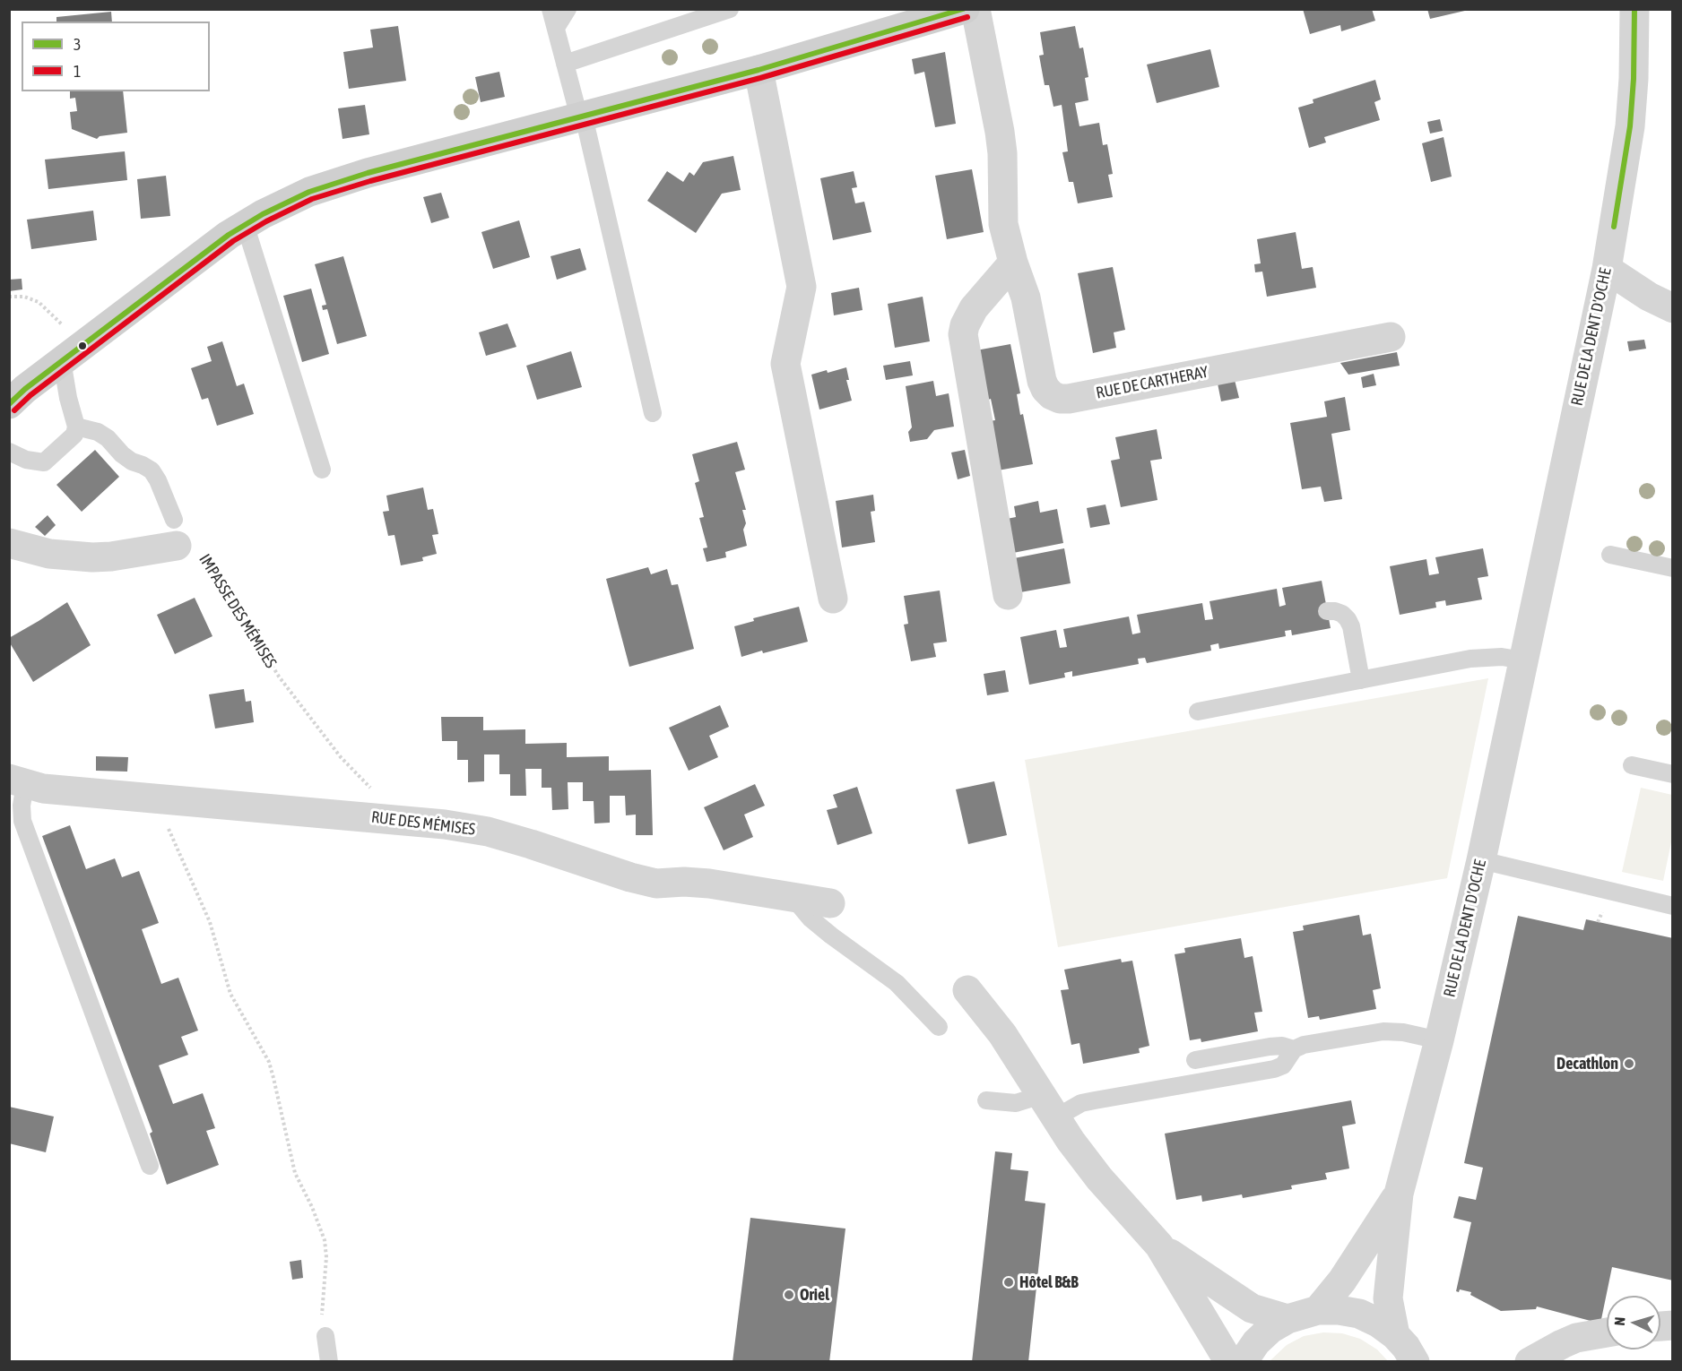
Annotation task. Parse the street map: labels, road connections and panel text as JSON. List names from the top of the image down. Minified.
{"streets":{"street":["RUE DE LA DENT D'OCHE","RUE DE CARTHERAY","IMPASSE DES MÉMISES","RUE DES MÉMISES"]},"crossings":[["IMPASSE DES MÉMISES","RUE DES MÉMISES"]],"places":["Decathlon","Hôtel B&B","Oriel"],"lines":["transit line 3","transit line 1"],"legend":["3","1"],"north":"left"}
